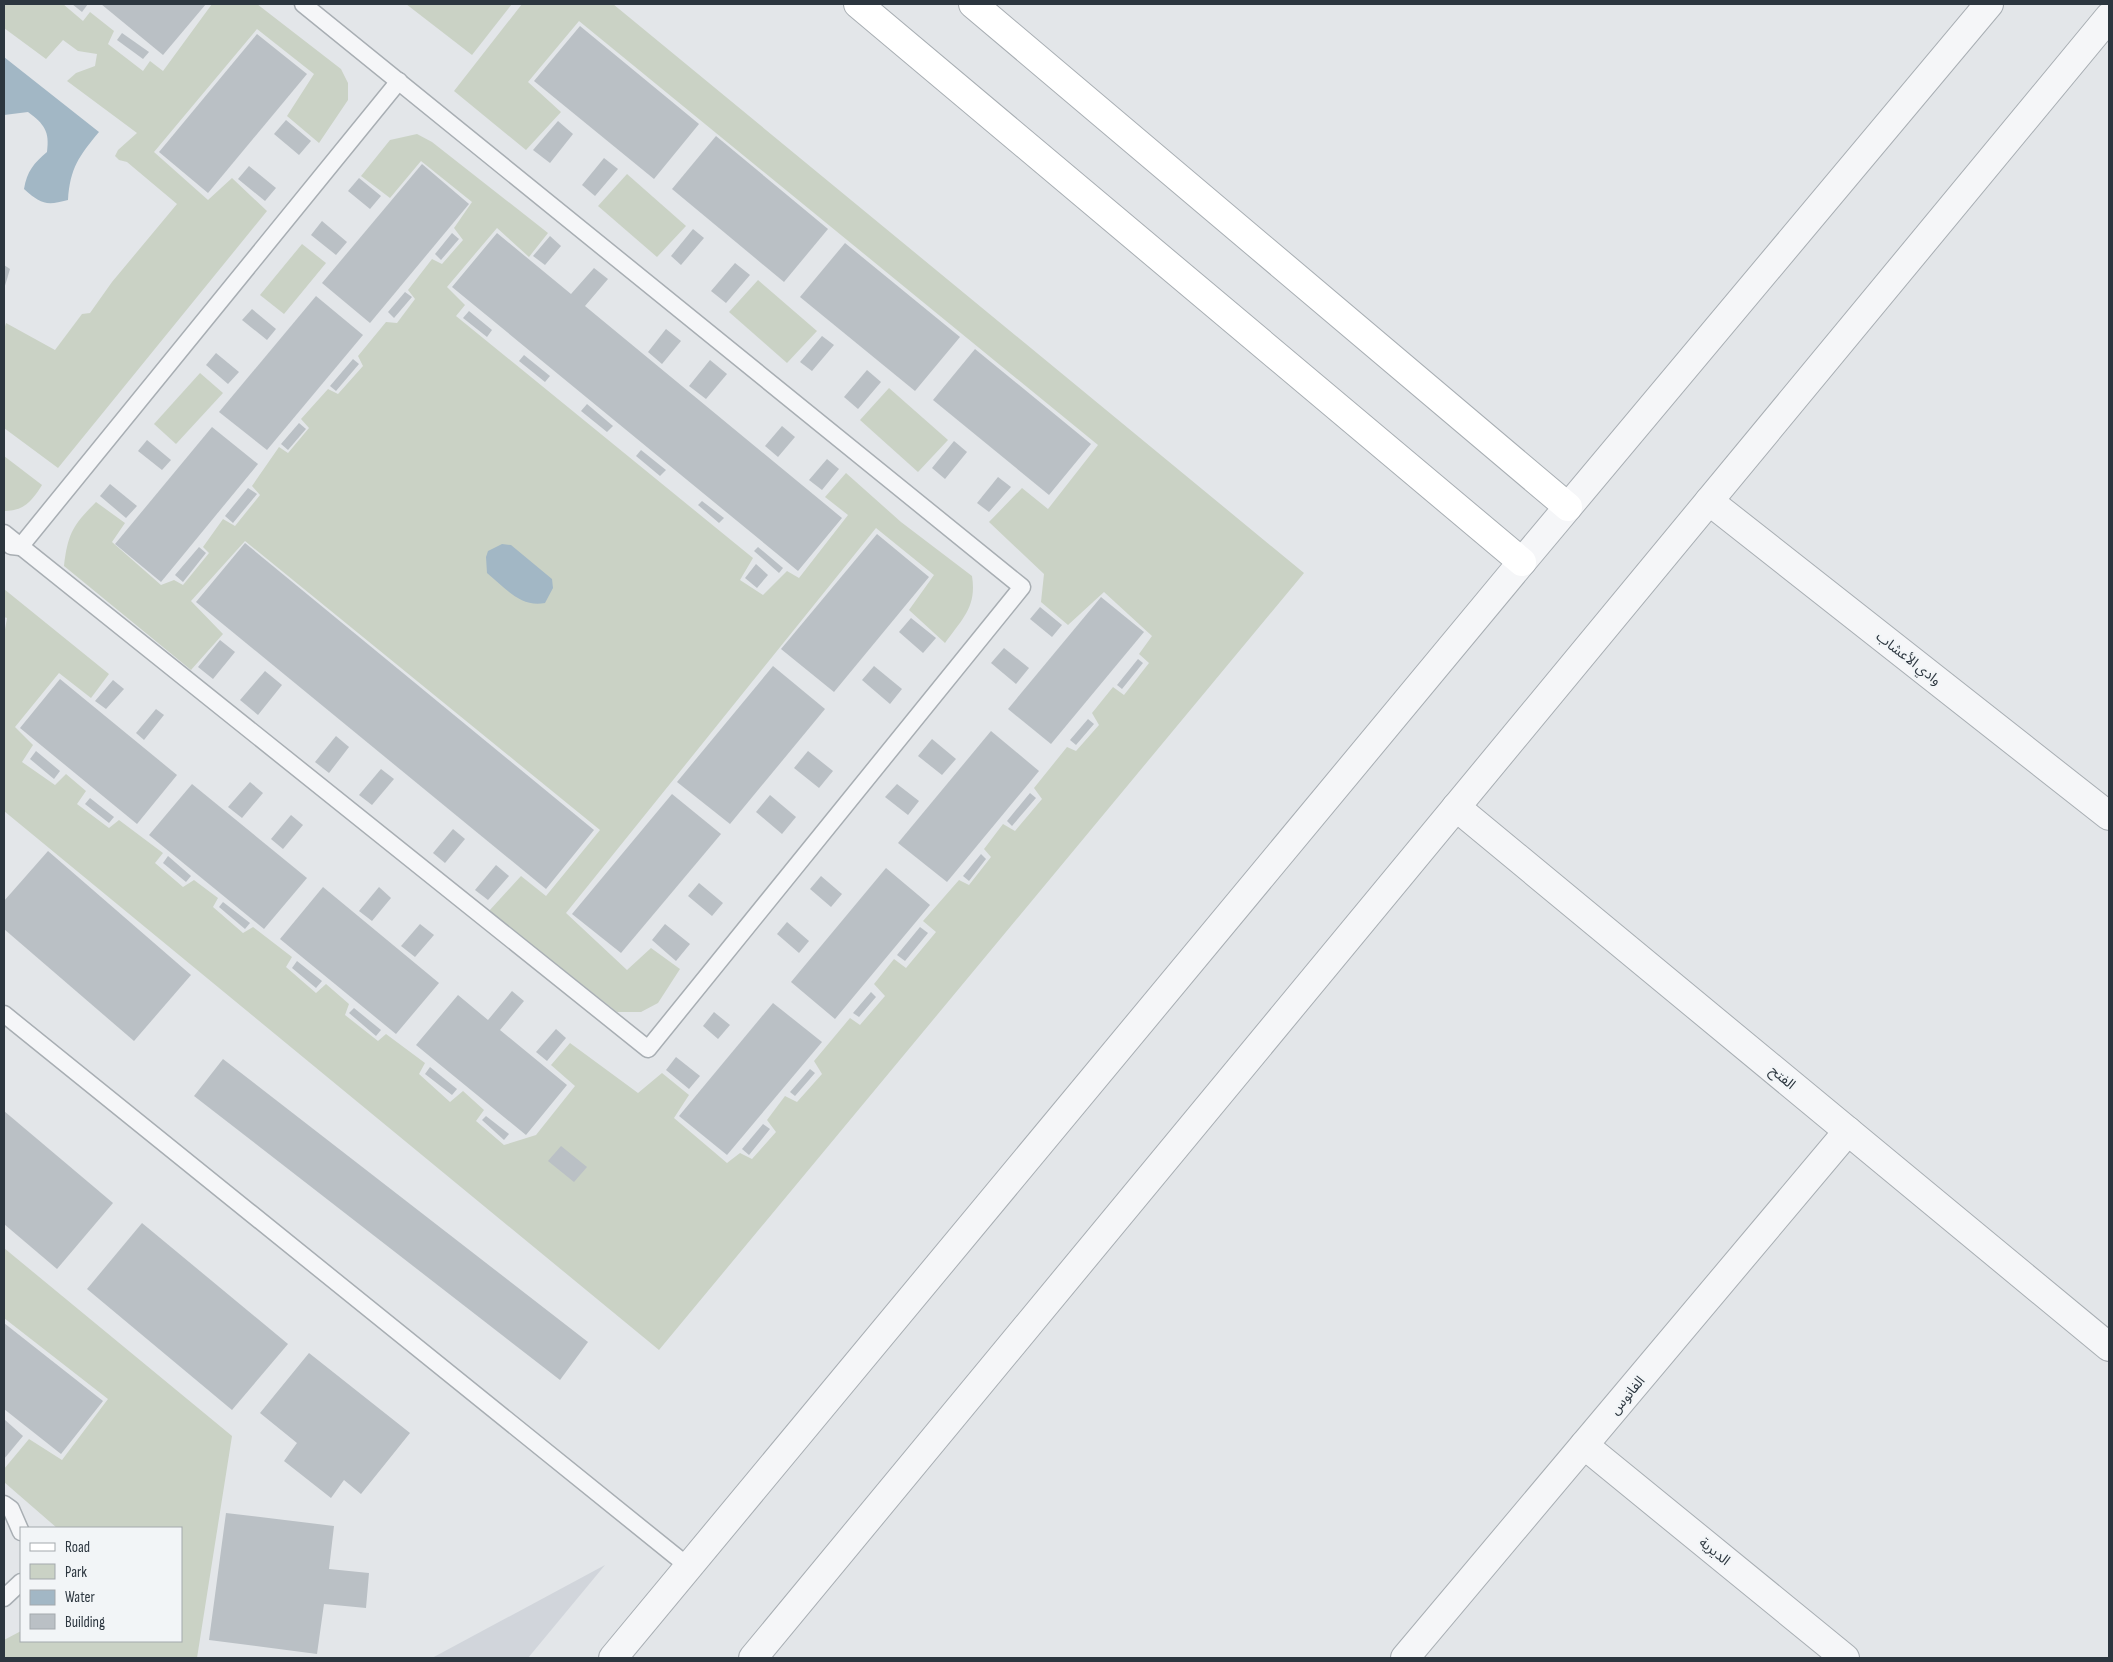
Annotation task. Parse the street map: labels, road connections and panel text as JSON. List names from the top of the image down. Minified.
{"streets":{"street":["وادي الأعشاب","الفتح","الفانوس","الديرية"]},"crossings":[["الفتح","الفانوس"],["الفانوس","الديرية"]],"legend":["Road","Park","Water","Building"]}
